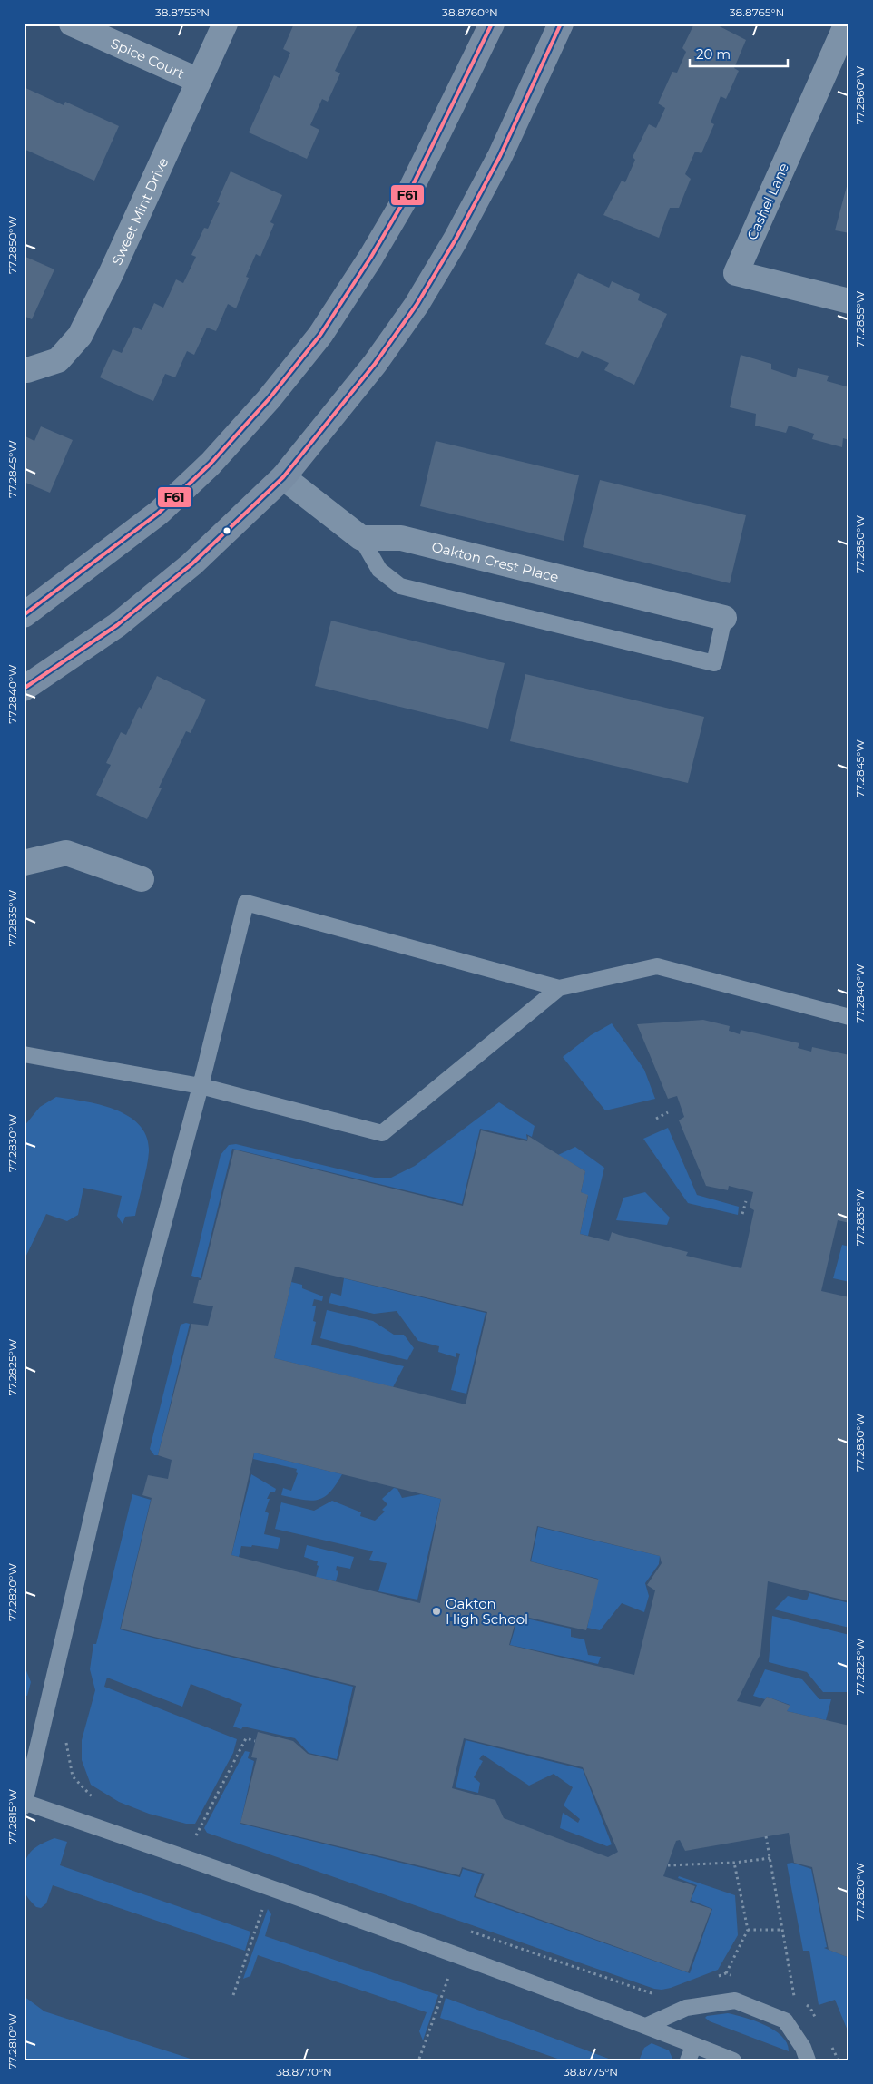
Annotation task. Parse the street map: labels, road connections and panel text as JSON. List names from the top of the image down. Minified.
{"streets":{"street":["Spice Court","Cashel Lane","Sweet Mint Drive","Oakton Crest Place"]},"crossings":[["Spice Court","Sweet Mint Drive"]],"places":["Oakton High School"],"lines":["transit line F61"],"scale_bar":"20 m","coordinates":["38.8755°N","38.8760°N","38.8765°N","77.2860°W","77.2850°W","77.2855°W","77.2845°W","77.2840°W","77.2835°W","77.2830°W","77.2825°W","77.2820°W","77.2815°W","77.2810°W","38.8770°N","38.8775°N"]}
